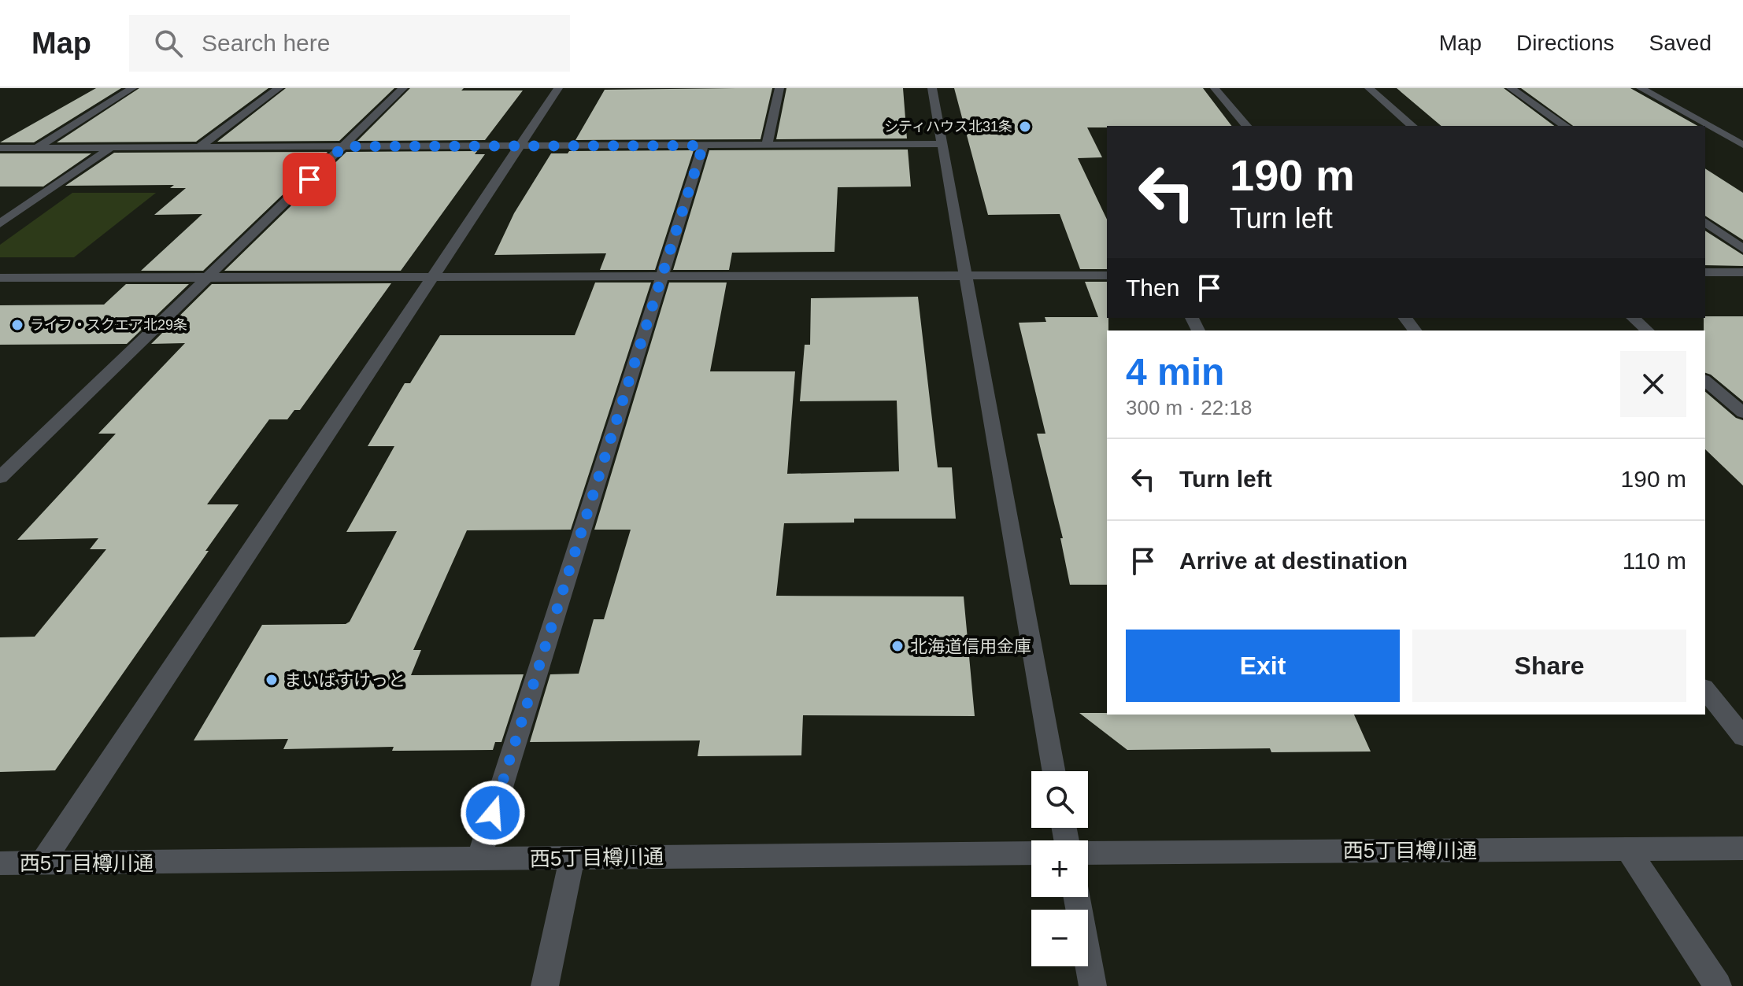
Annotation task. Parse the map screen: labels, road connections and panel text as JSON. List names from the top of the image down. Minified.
{"streets":{"street":["西5丁目樽川通"]},"places":["シティハウス北31条","ライフ・スクエア北29条","北海道信用金庫","まいばすけっと"],"page":{"header":"Map","search":"Search here","nav":["Map","Directions","Saved"],"turn":["190 m","Turn left"],"then":"Then","heading":["4 min","300 m · 22:18"],"list":[{"name":"Turn left","value":"190 m"},{"name":"Arrive at destination","value":"110 m"}],"buttons":["Exit","Share"],"map_buttons":["+","−"]}}
